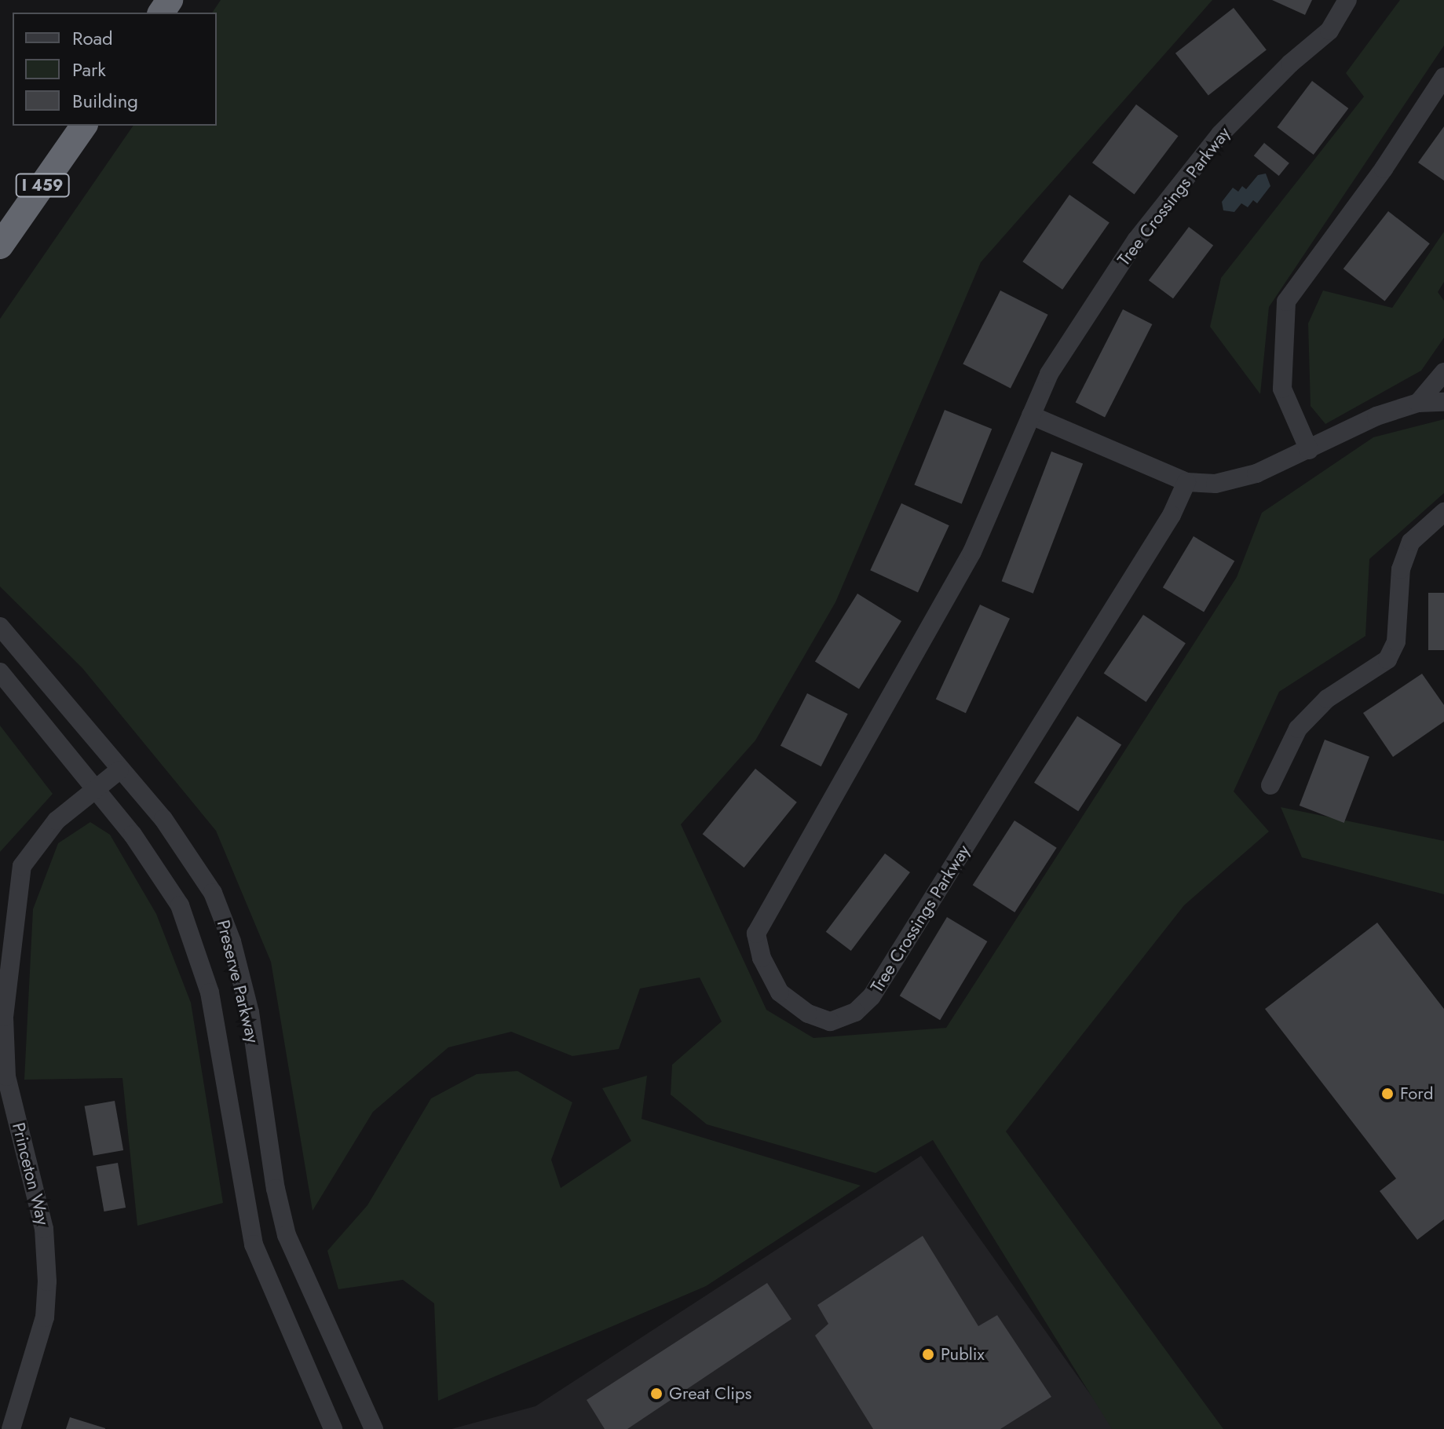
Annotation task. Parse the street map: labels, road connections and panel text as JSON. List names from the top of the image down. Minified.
{"streets":{"highway":["I 459"],"street":["Tree Crossings Parkway","Preserve Parkway","Princeton Way"]},"crossings":[["Preserve Parkway","Princeton Way"]],"places":["Ford","Publix","Great Clips"],"legend":["Road","Park","Building"]}
